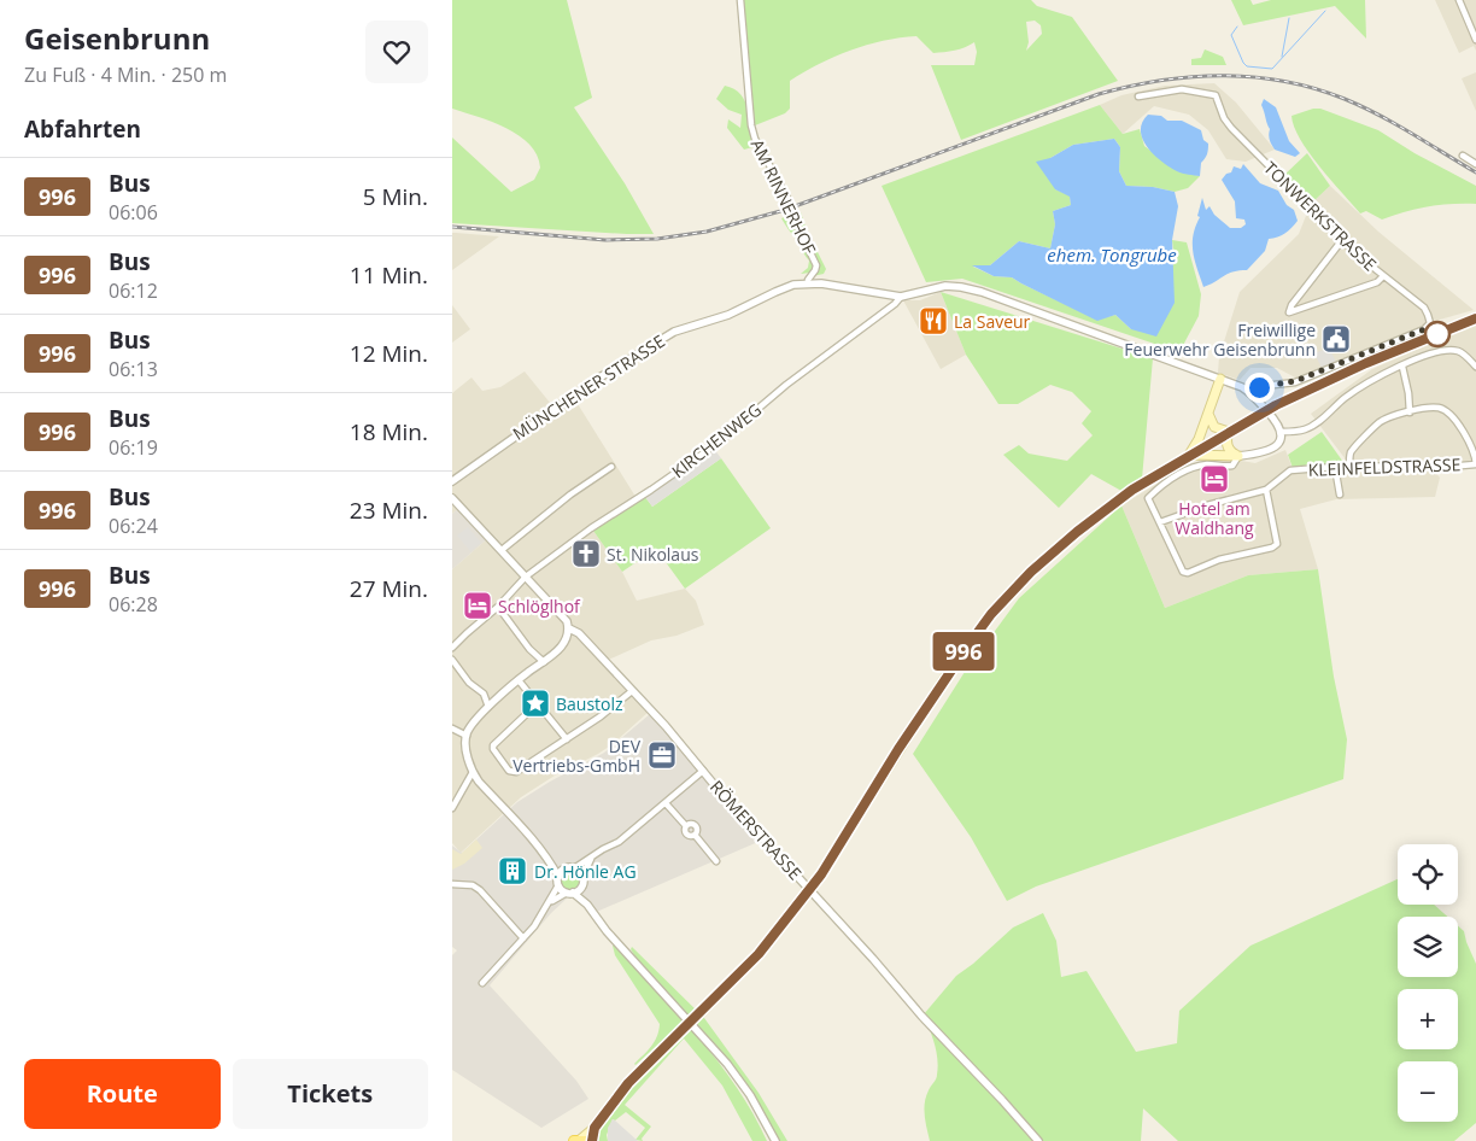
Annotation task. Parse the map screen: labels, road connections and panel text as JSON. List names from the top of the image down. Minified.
{"streets":{"street":["AM RINNERHOF","TONWERKSTRASSE","MÜNCHENER STRASSE","KIRCHENWEG","KLEINFELDSTRASSE","RÖMERSTRASSE"]},"crossings":[["AM RINNERHOF","MÜNCHENER STRASSE"],["TONWERKSTRASSE","MÜNCHENER STRASSE"],["MÜNCHENER STRASSE","KIRCHENWEG"],["KIRCHENWEG","RÖMERSTRASSE"]],"water":["ehem. Tongrube"],"places":{"restaurant":["La Saveur"],"public building":["Freiwillige Feuerwehr Geisenbrunn"],"hotel":["Hotel am Waldhang","Schlöglhof"],"church":["St. Nikolaus"],"place":["Baustolz"],"office":["DEV Vertriebs-GmbH"],"building":["Dr. Hönle AG"]},"lines":["bus line 996"],"page":{"heading":[["Geisenbrunn","Zu Fuß · 4 Min. · 250 m"],"Abfahrten"],"on_map":"996","list":[{"mark":"996","name":"Bus","note":"06:06","value":"5 Min."},{"mark":"996","name":"Bus","note":"06:12","value":"11 Min."},{"mark":"996","name":"Bus","note":"06:13","value":"12 Min."},{"mark":"996","name":"Bus","note":"06:19","value":"18 Min."},{"mark":"996","name":"Bus","note":"06:24","value":"23 Min."},{"mark":"996","name":"Bus","note":"06:28","value":"27 Min."}],"map_buttons":["+","−"],"buttons":["Route","Tickets"]}}
